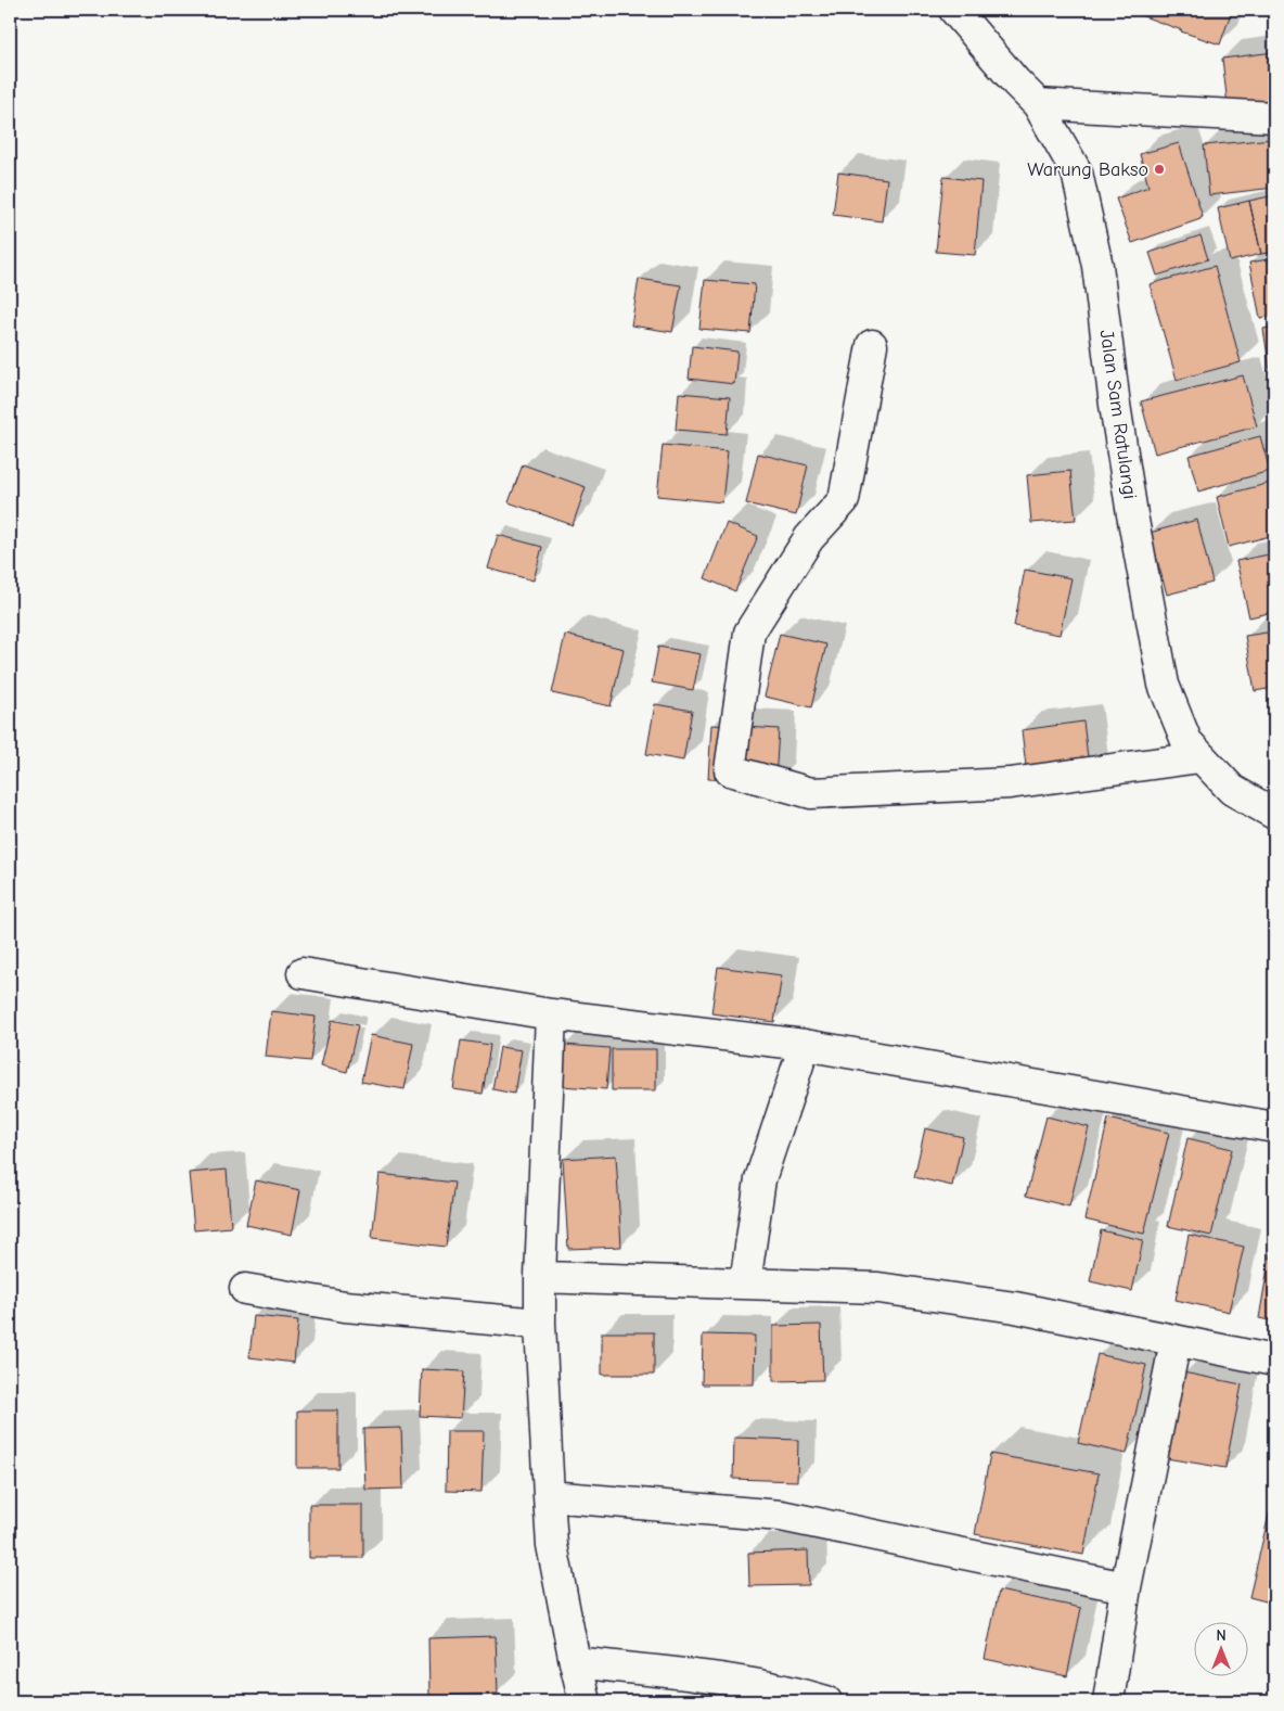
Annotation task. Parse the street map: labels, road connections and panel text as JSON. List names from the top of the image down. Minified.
{"streets":{"street":["Jalan Sam Ratulangi"]},"places":["Warung Bakso"],"north":"top"}
